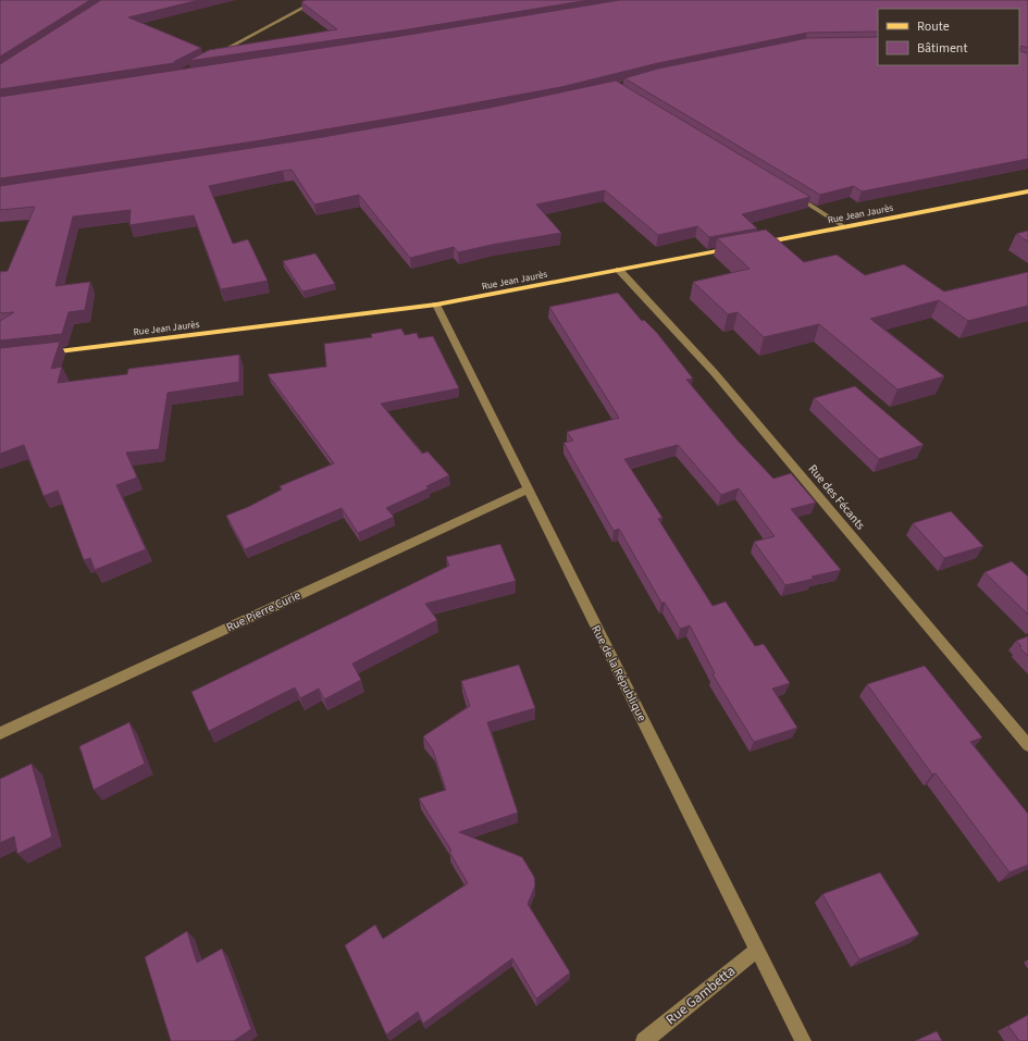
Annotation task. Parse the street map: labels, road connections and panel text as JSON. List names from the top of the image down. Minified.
{"streets":{"main road":["Rue Jean Jaurès"],"street":["Rue des Fécants","Rue Pierre Curie","Rue de la République","Rue Gambetta"]},"crossings":[["Rue Jean Jaurès","Rue des Fécants"],["Rue Jean Jaurès","Rue de la République"],["Rue Pierre Curie","Rue de la République"],["Rue de la République","Rue Gambetta"]],"legend":["Route","Bâtiment"]}
